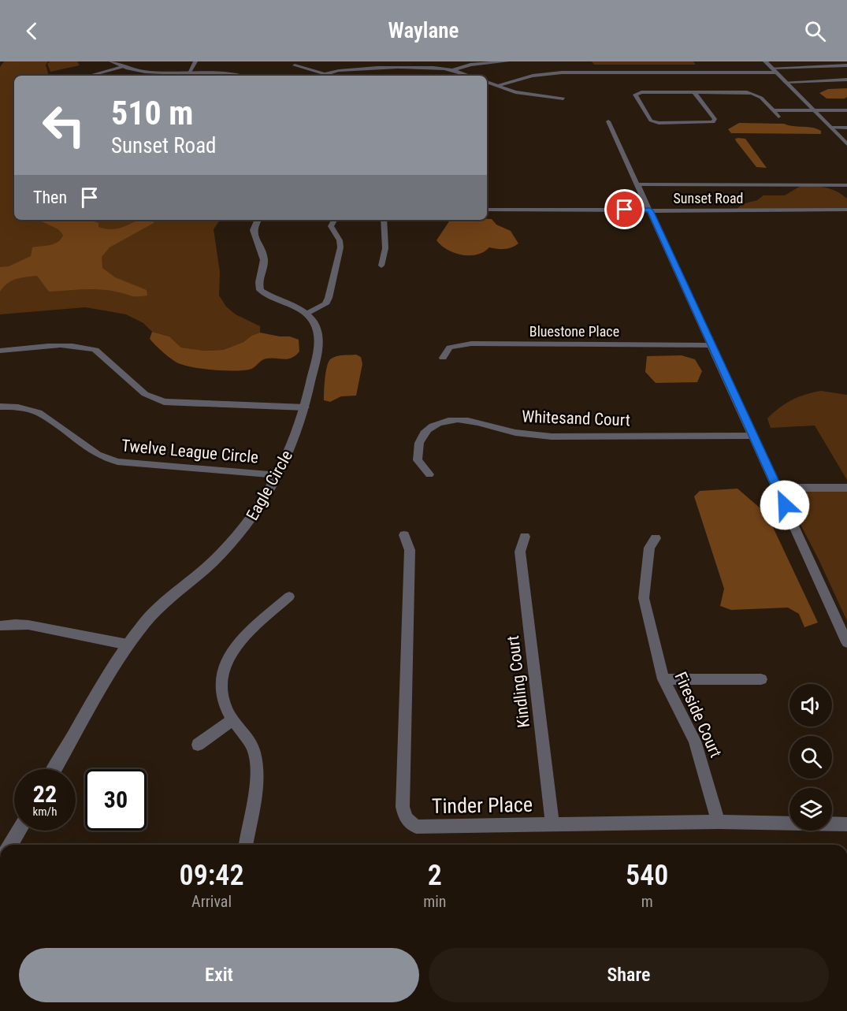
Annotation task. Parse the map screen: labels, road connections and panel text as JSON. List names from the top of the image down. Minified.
{"streets":{"street":["Sunset Road","Bluestone Place","Whitesand Court","Twelve League Circle","Eagle Circle","Kindling Court","Fireside Court","Tinder Place"]},"crossings":[["Twelve League Circle","Eagle Circle"],["Kindling Court","Tinder Place"],["Fireside Court","Tinder Place"]],"page":{"header":"Waylane","turn":["510 m","Sunset Road"],"then":"Then","speed":"22 km/h","limit":"30","eta":["09:42","Arrival","2","min","540","m"],"buttons":["Exit","Share"]}}
